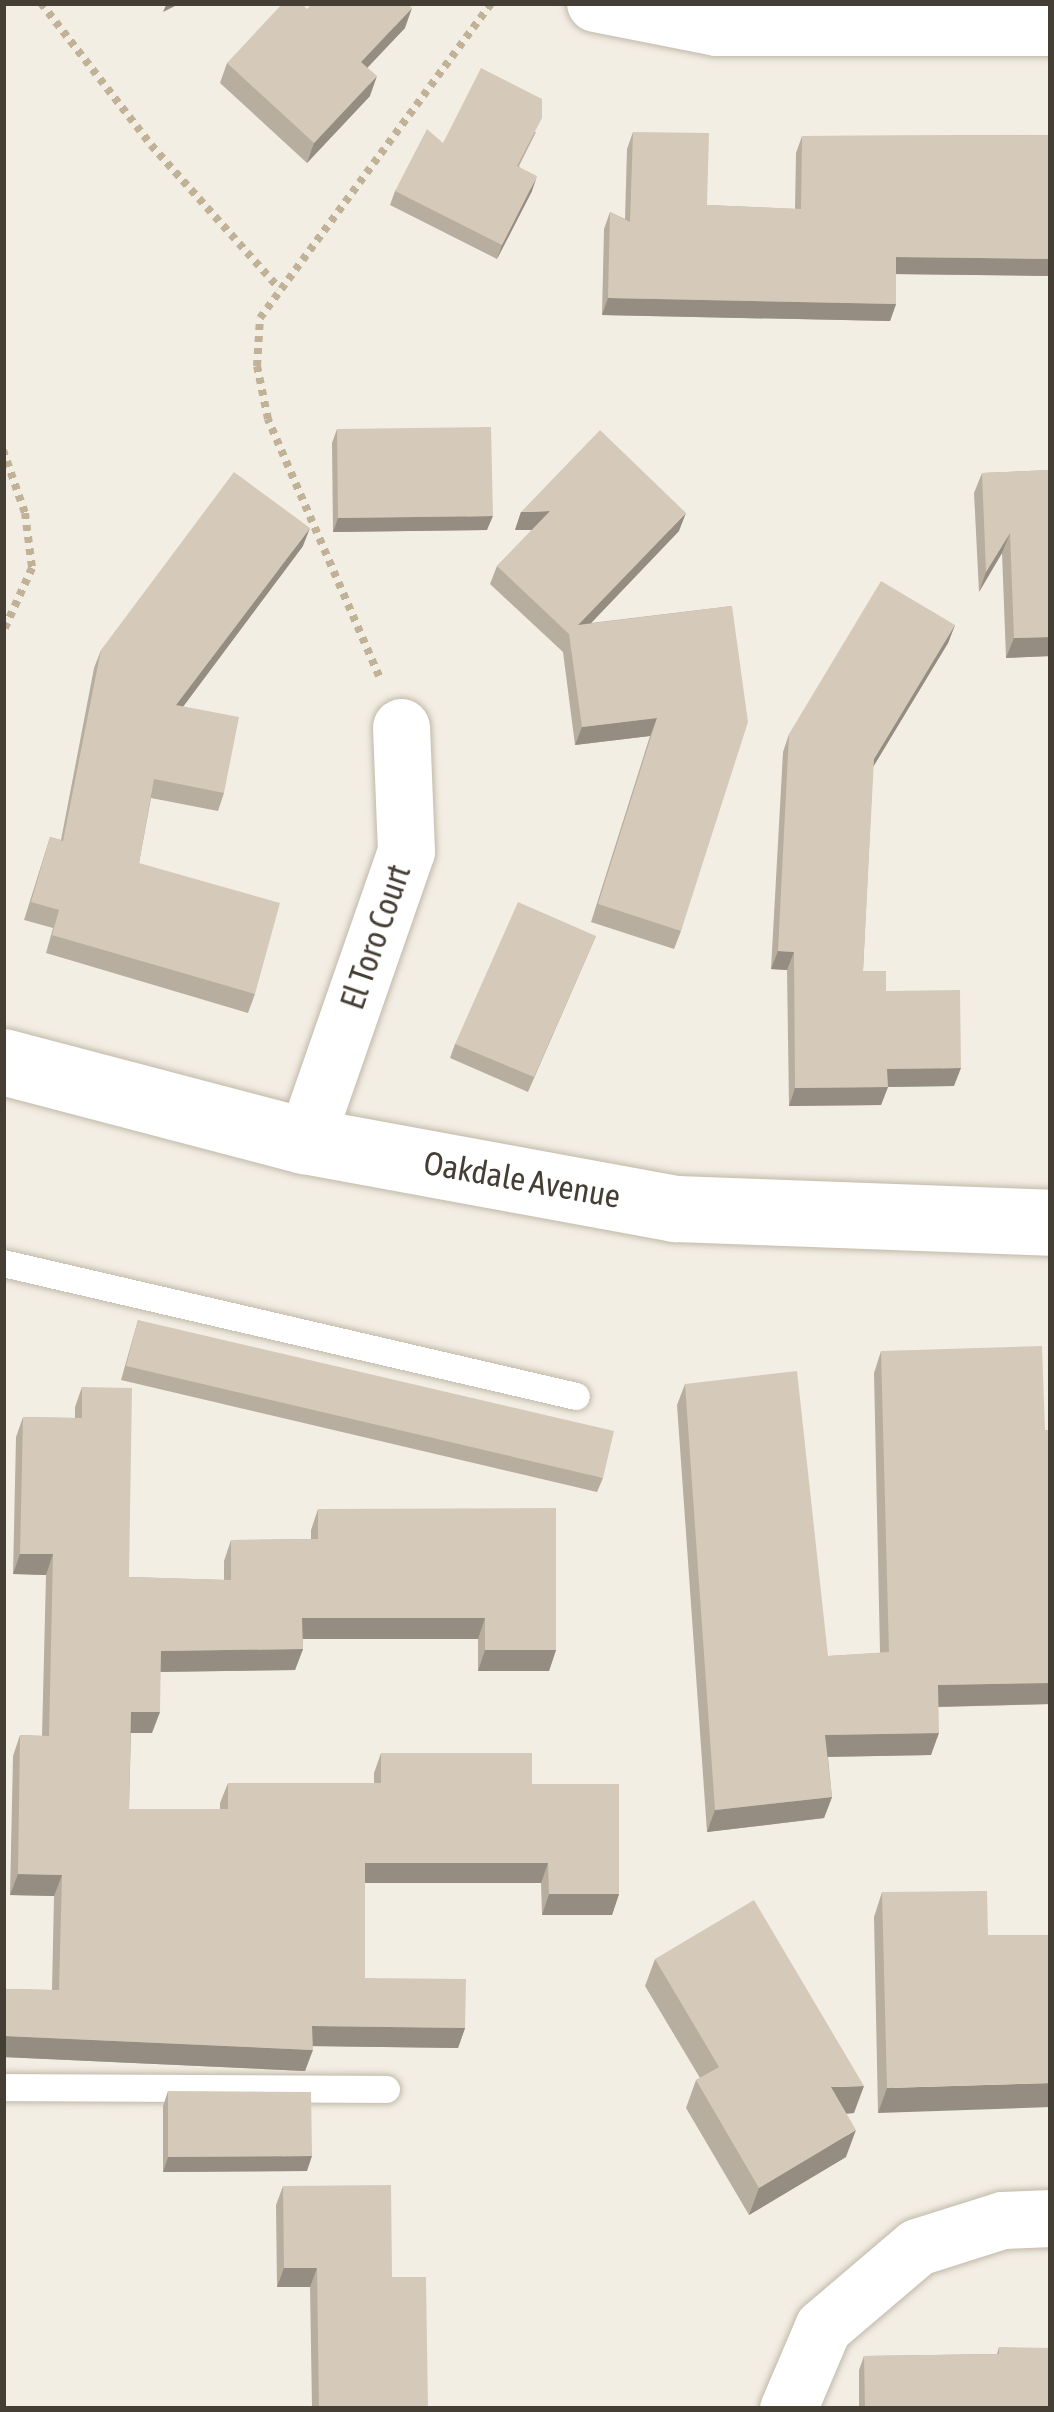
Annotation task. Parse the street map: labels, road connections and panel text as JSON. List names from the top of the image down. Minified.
{"streets":{"street":["El Toro Court","Oakdale Avenue"]},"crossings":[["El Toro Court","Oakdale Avenue"]]}
